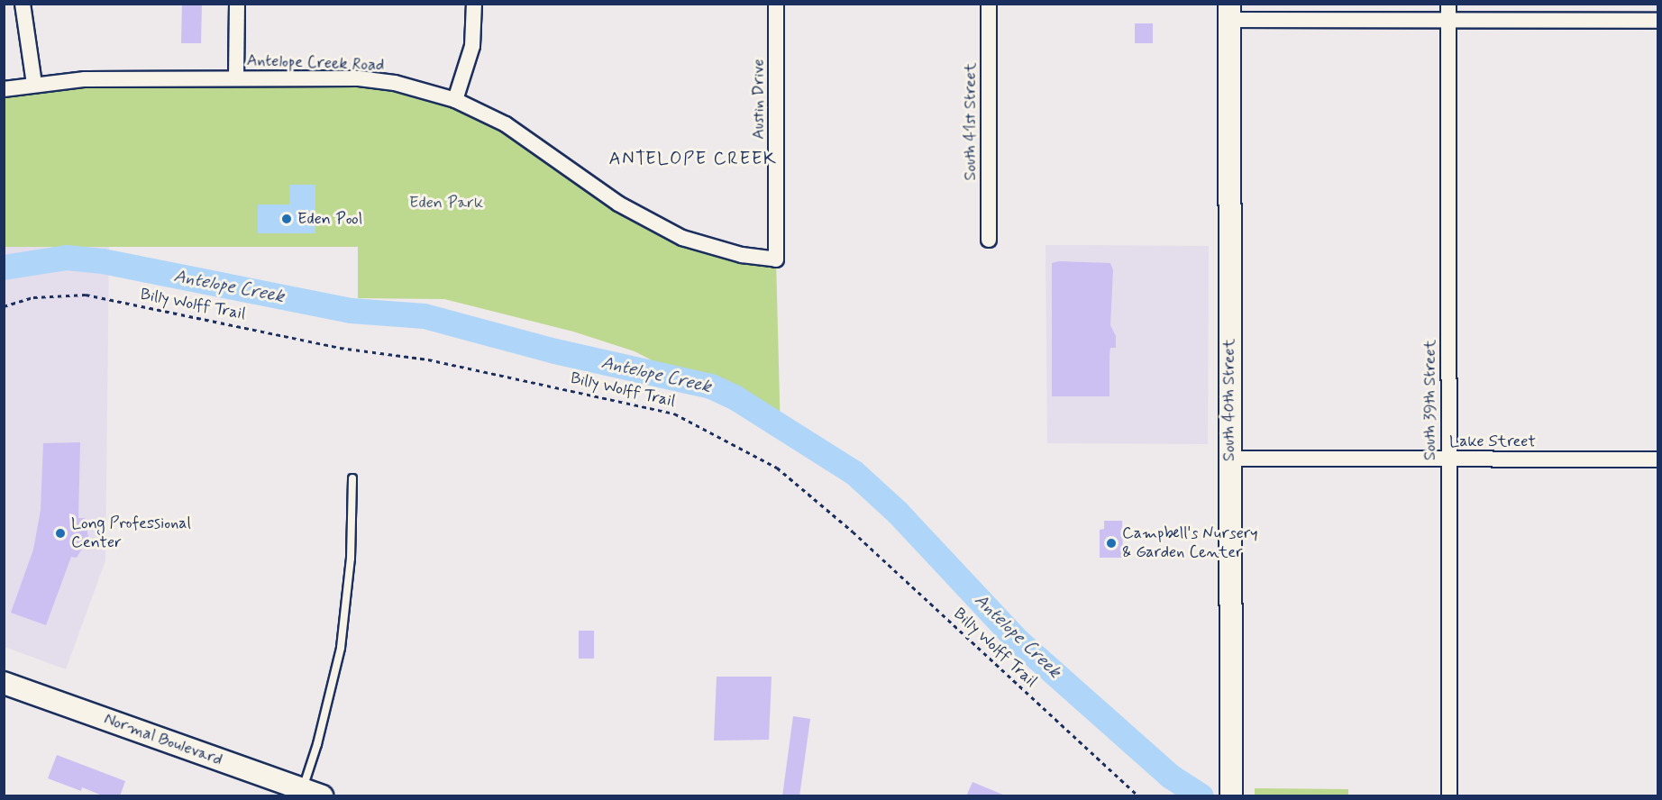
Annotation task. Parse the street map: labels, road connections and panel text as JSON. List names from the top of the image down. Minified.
{"streets":{"main road":["South 40th Street","Normal Boulevard"],"street":["Antelope Creek Road","Austin Drive","South 41st Street","South 39th Street","Lake Street"],"path":["Billy Wolff Trail"]},"crossings":[["Antelope Creek Road","Austin Drive"],["South 40th Street","Lake Street"],["South 39th Street","Lake Street"]],"districts":["ANTELOPE CREEK"],"water":["Antelope Creek"],"parks":["Eden Park"],"places":["Eden Pool","Long Professional Center","Campbell's Nursery & Garden Center"]}
